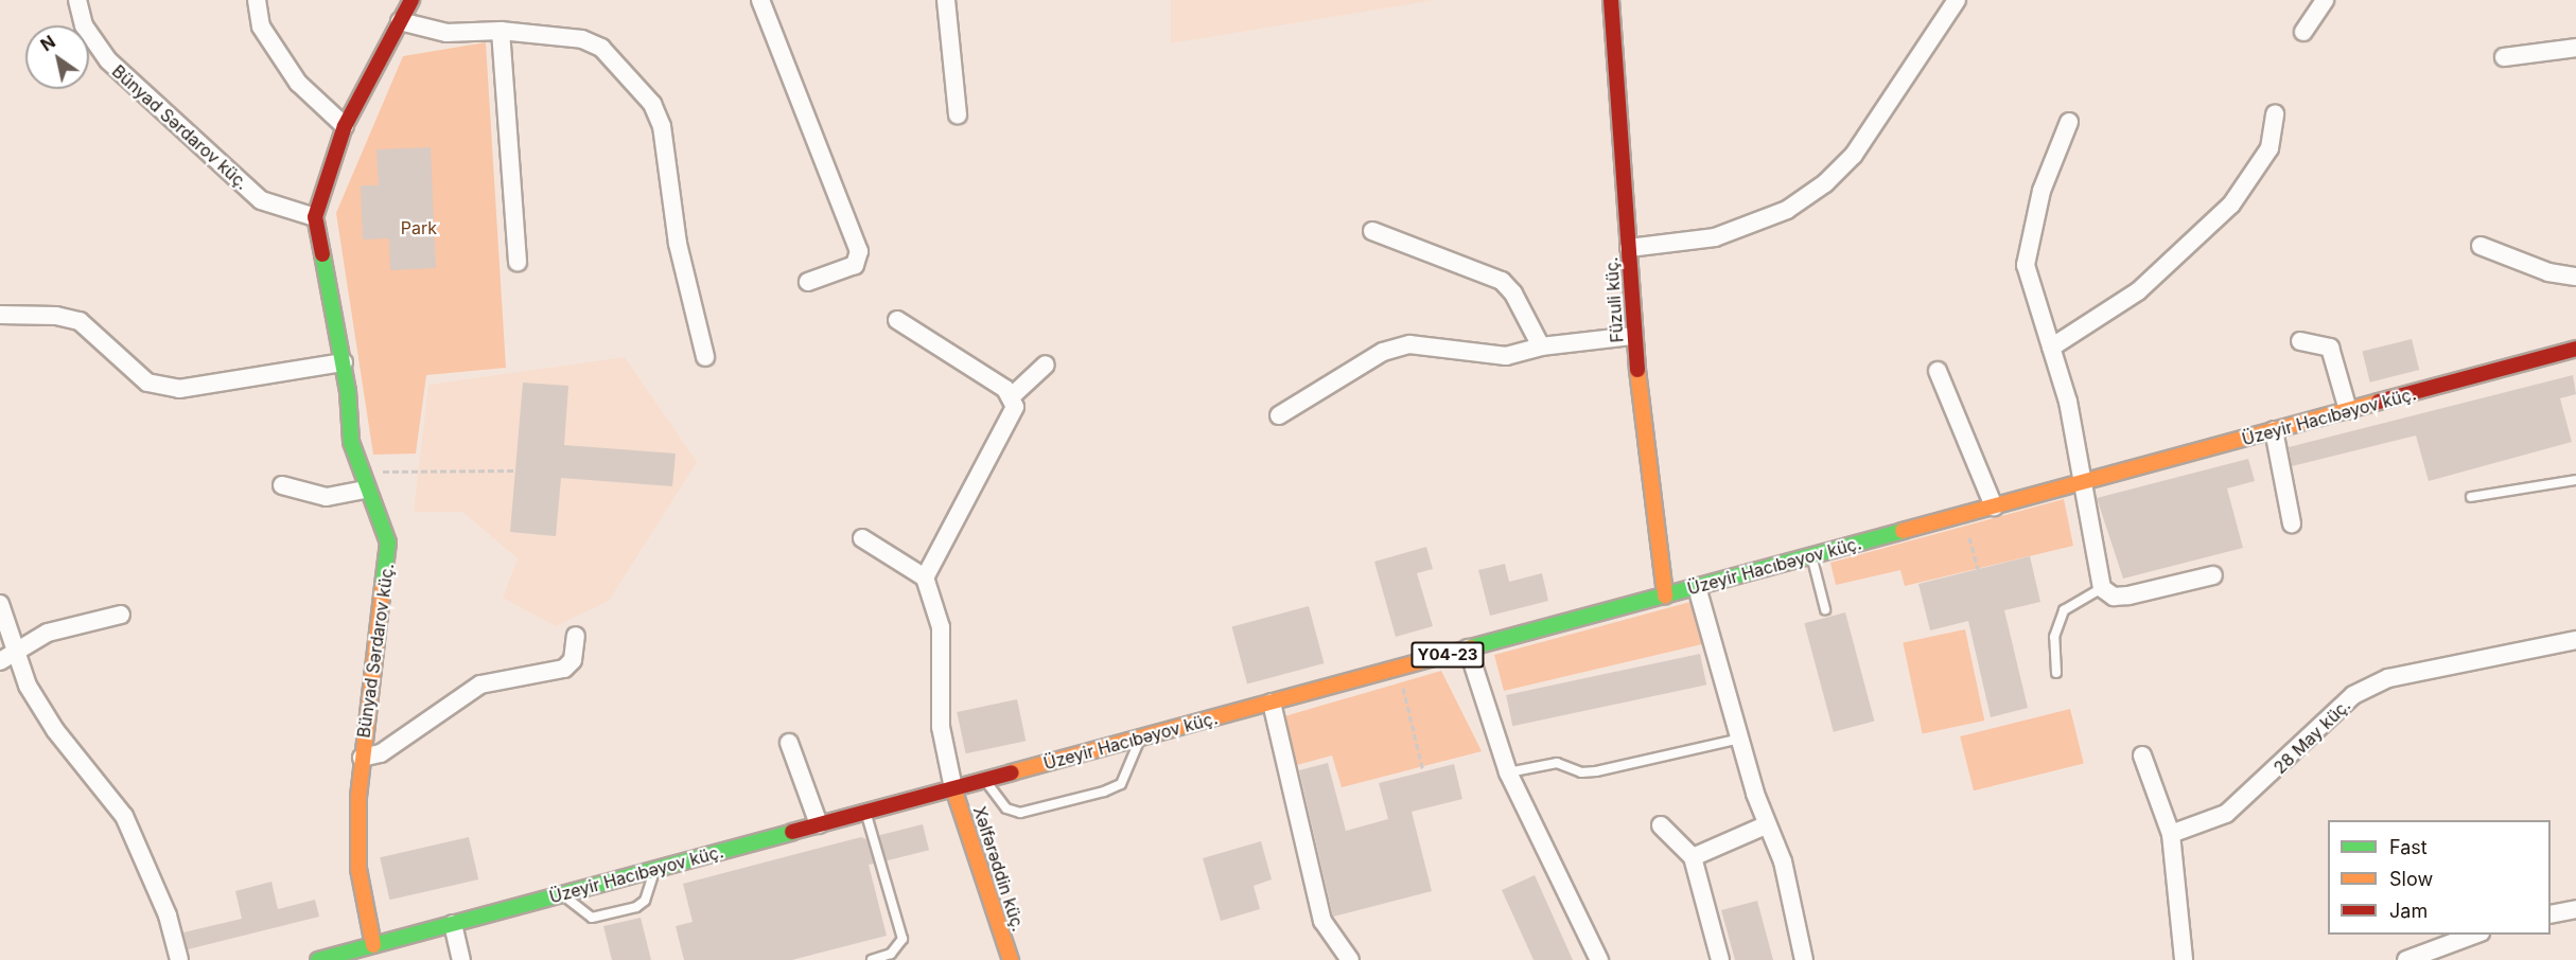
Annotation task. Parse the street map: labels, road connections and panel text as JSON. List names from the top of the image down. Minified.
{"streets":{"main road":["Bünyad Sərdarov küç.","Füzuli küç.","Üzeyir Hacıbəyov küç.","Y04-23","Xəlfərəddin küç."],"street":["28 May küç."]},"crossings":[["Bünyad Sərdarov küç.","Üzeyir Hacıbəyov küç."],["Füzuli küç.","Üzeyir Hacıbəyov küç."],["Üzeyir Hacıbəyov küç.","Xəlfərəddin küç."]],"parks":["Park"],"legend":["Fast","Slow","Jam"],"north":"top left"}
